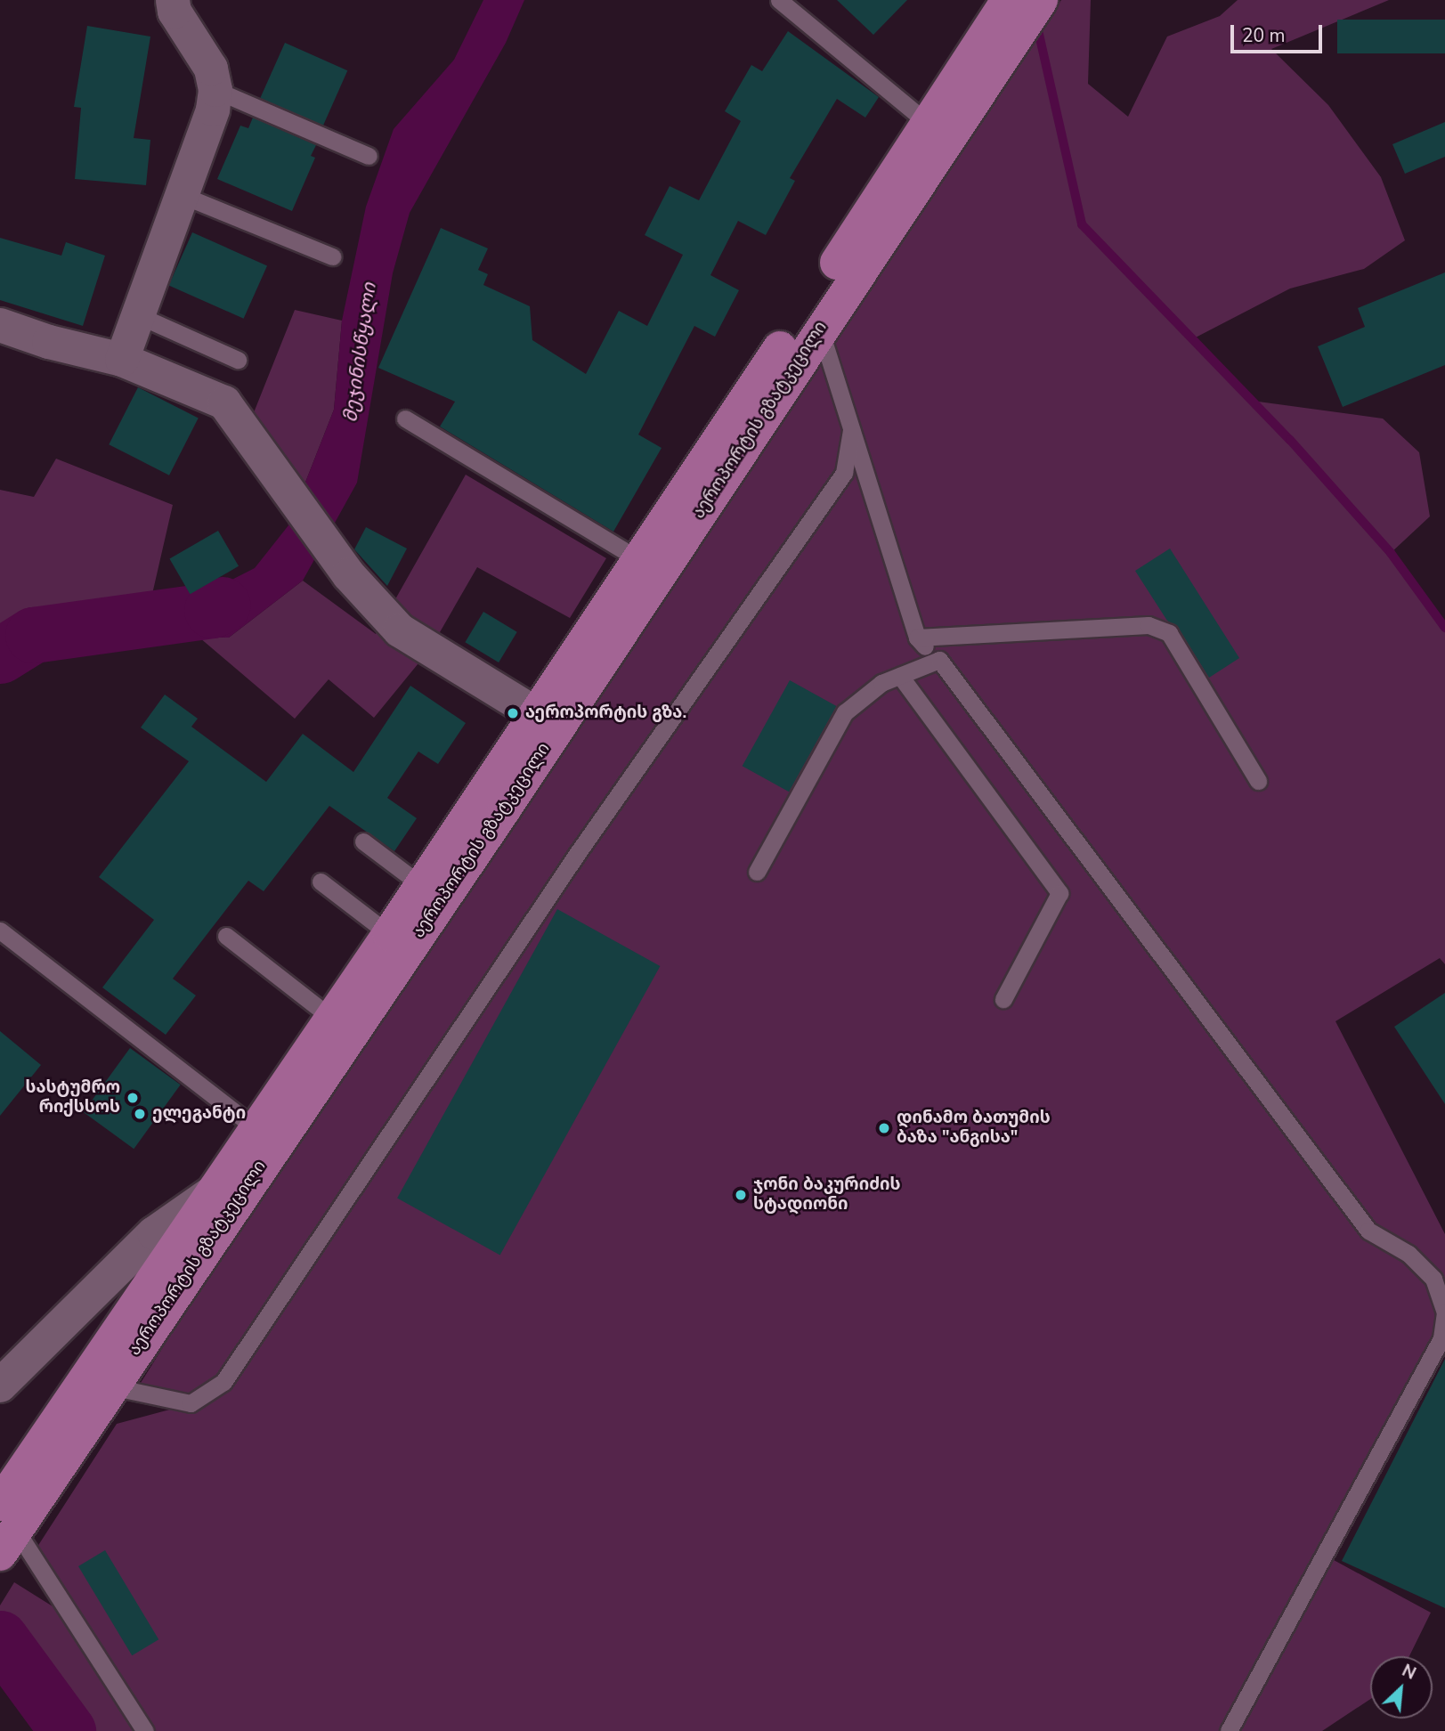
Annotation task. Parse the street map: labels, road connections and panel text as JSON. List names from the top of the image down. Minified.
{"streets":{"highway":["აეროპორტის გზატკეცილი"]},"water":["მეჯინისწყალი"],"places":["აეროპორტის გზა.","სასტუმრო რიქსსოს","ელეგანტი","დინამო ბათუმის ბაზა \"ანგისა\"","ჯონი ბაკურიძის სტადიონი"],"scale_bar":"20 m","north":"top right"}
